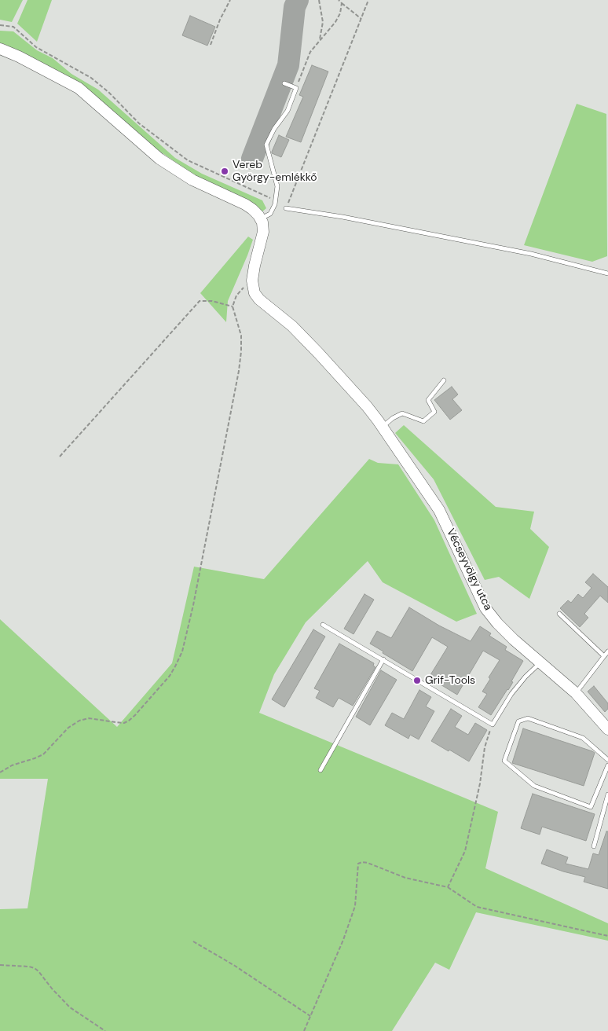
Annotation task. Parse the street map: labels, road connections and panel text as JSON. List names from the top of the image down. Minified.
{"streets":{"main road":["Vécseyvölgy utca"]},"places":["Vereb György-emlékkő","Grif-Tools"]}
